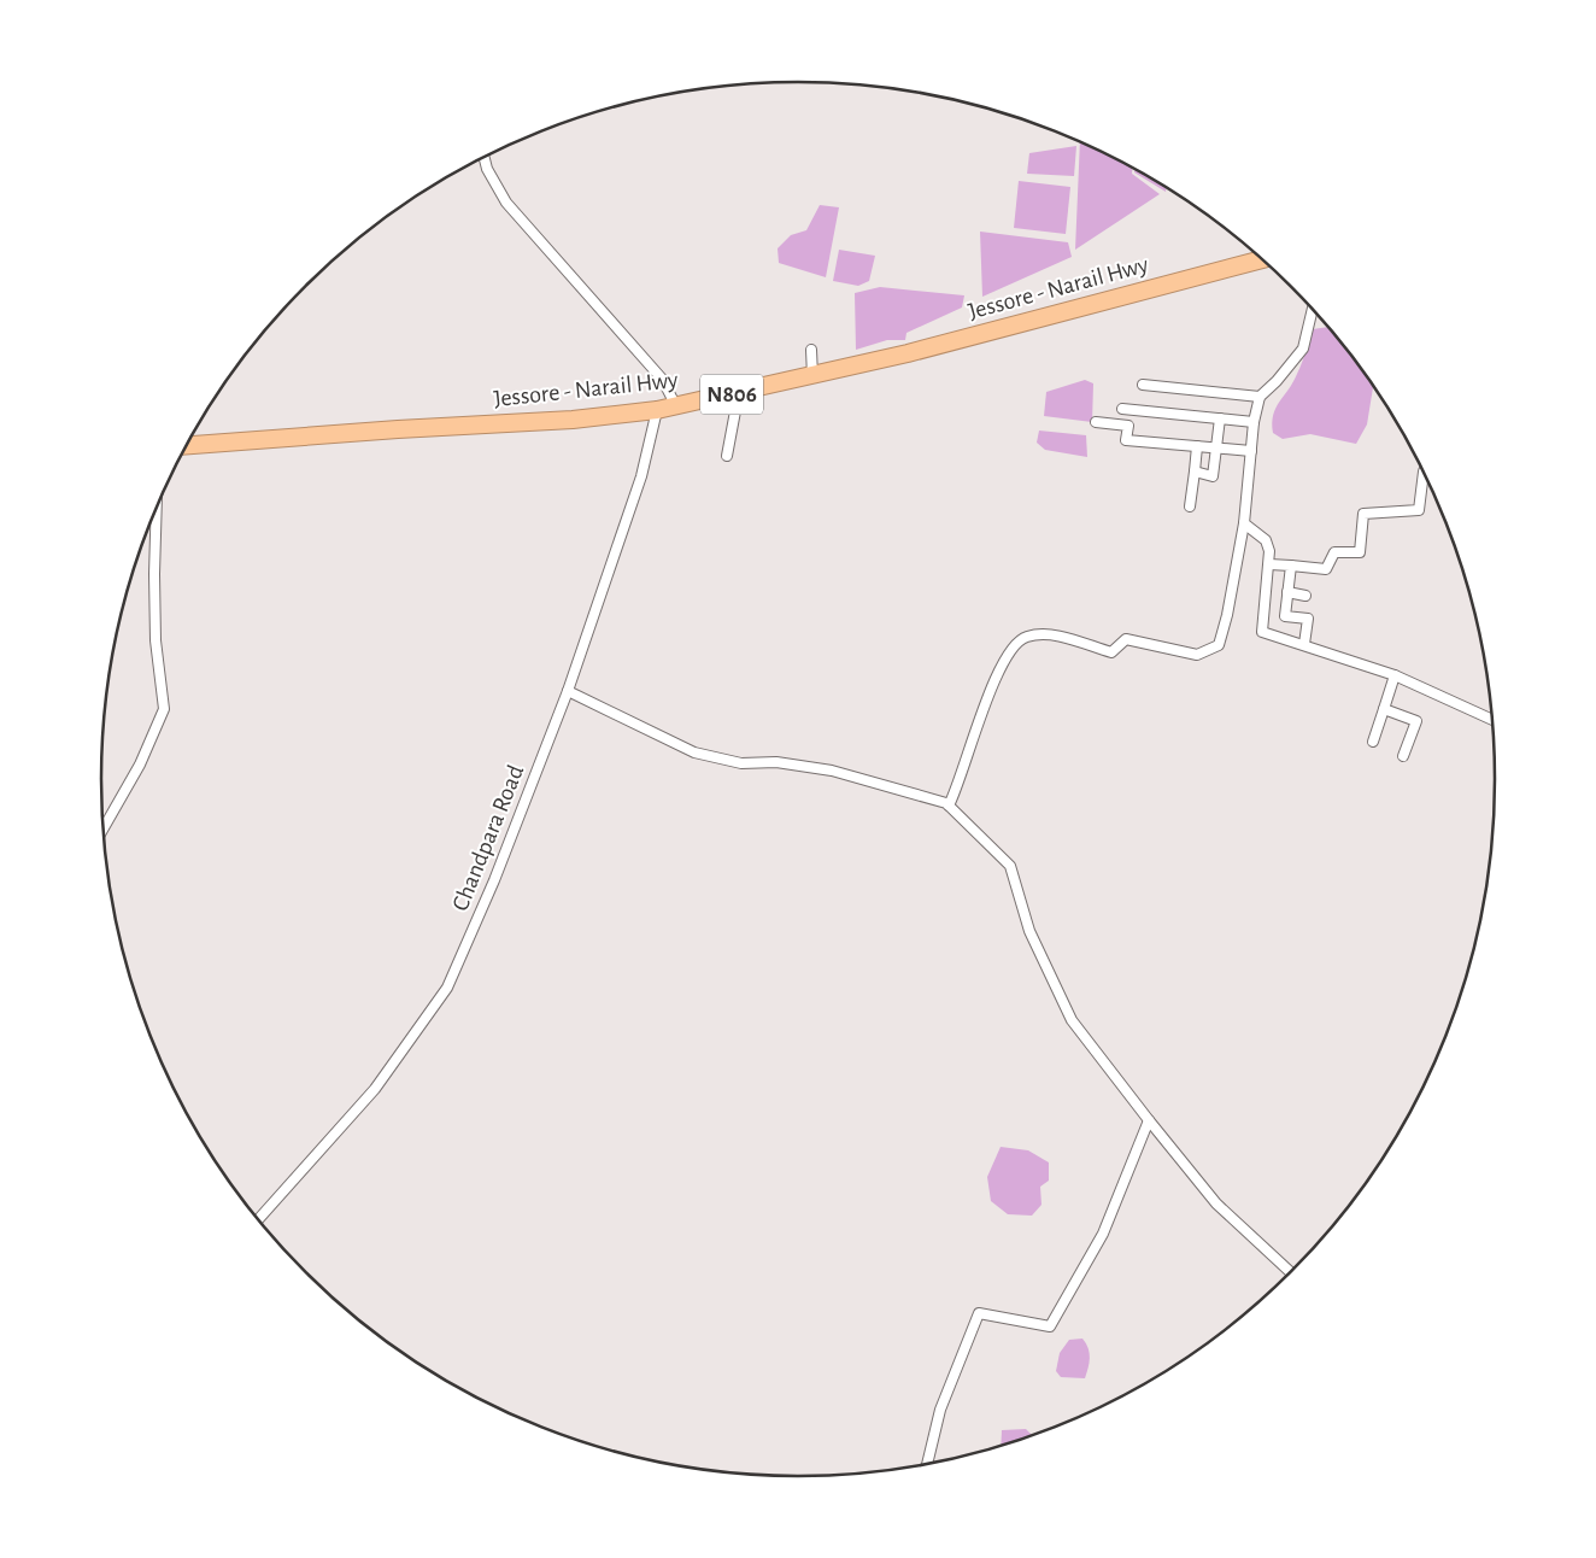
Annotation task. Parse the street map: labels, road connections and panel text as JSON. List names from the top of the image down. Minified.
{"streets":{"highway":["Jessore - Narail Hwy","N806"],"street":["Chandpara Road"]},"crossings":[["Jessore - Narail Hwy","Chandpara Road"]]}
